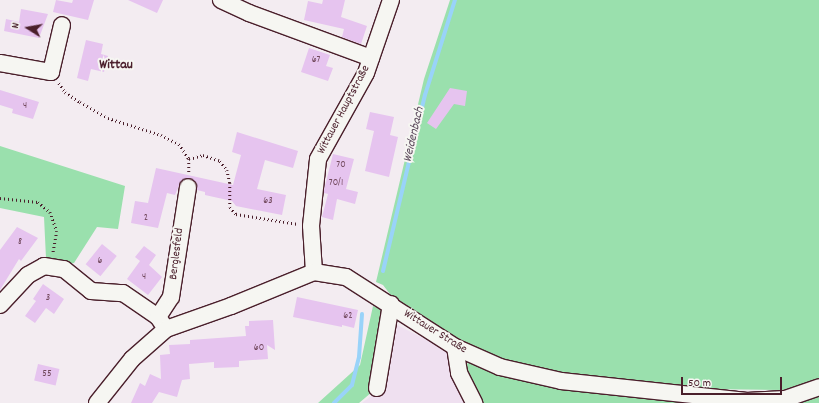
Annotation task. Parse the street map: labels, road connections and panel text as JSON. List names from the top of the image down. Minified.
{"streets":{"street":["Wittauer Hauptstraße","Berglesfeld","Wittauer Straße"]},"crossings":[["Wittauer Hauptstraße","Wittauer Straße"]],"districts":["Wittau"],"water":["Weidenbach"],"house_numbers":["67","4","70","70/1","63","2","8","6","4","3","62","60","55"],"scale_bar":"50 m","north":"left"}
